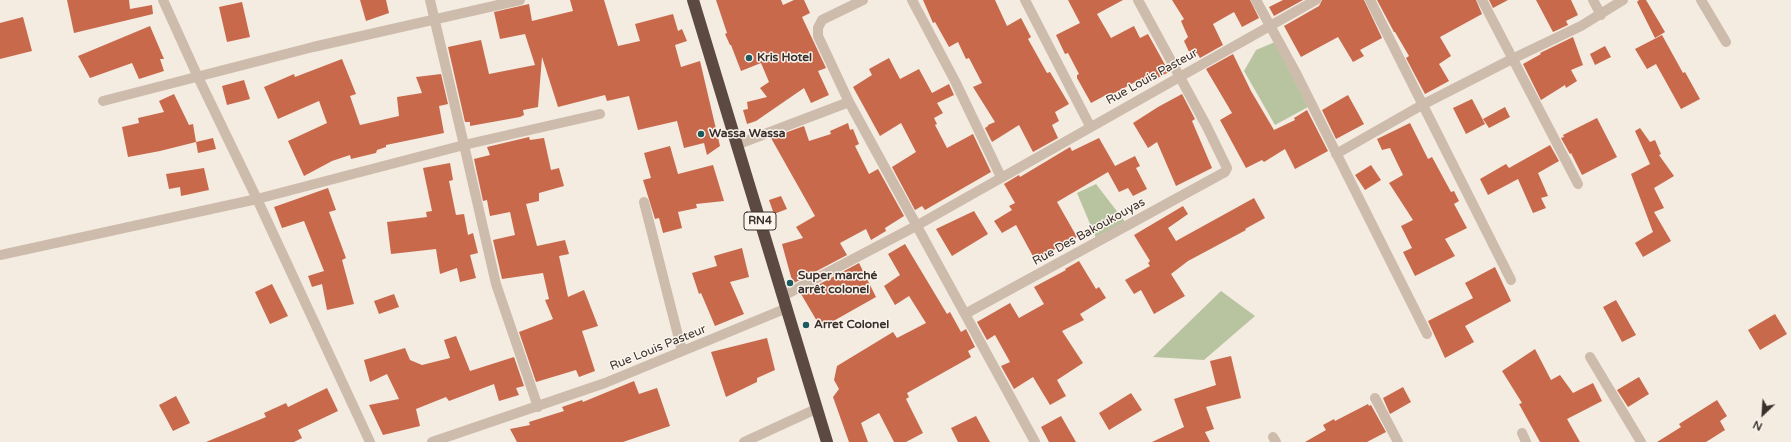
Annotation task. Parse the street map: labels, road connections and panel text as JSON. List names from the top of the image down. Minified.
{"streets":{"highway":["RN4"],"street":["Rue Louis Pasteur","Rue Des Bakoukouyas"]},"crossings":[["Rue Louis Pasteur","RN4"],["Rue Louis Pasteur","Rue Des Bakoukouyas"]],"places":["Kris Hotel","Wassa Wassa","Super marché arrêt colonel","Arret Colonel"],"north":"bottom left"}
